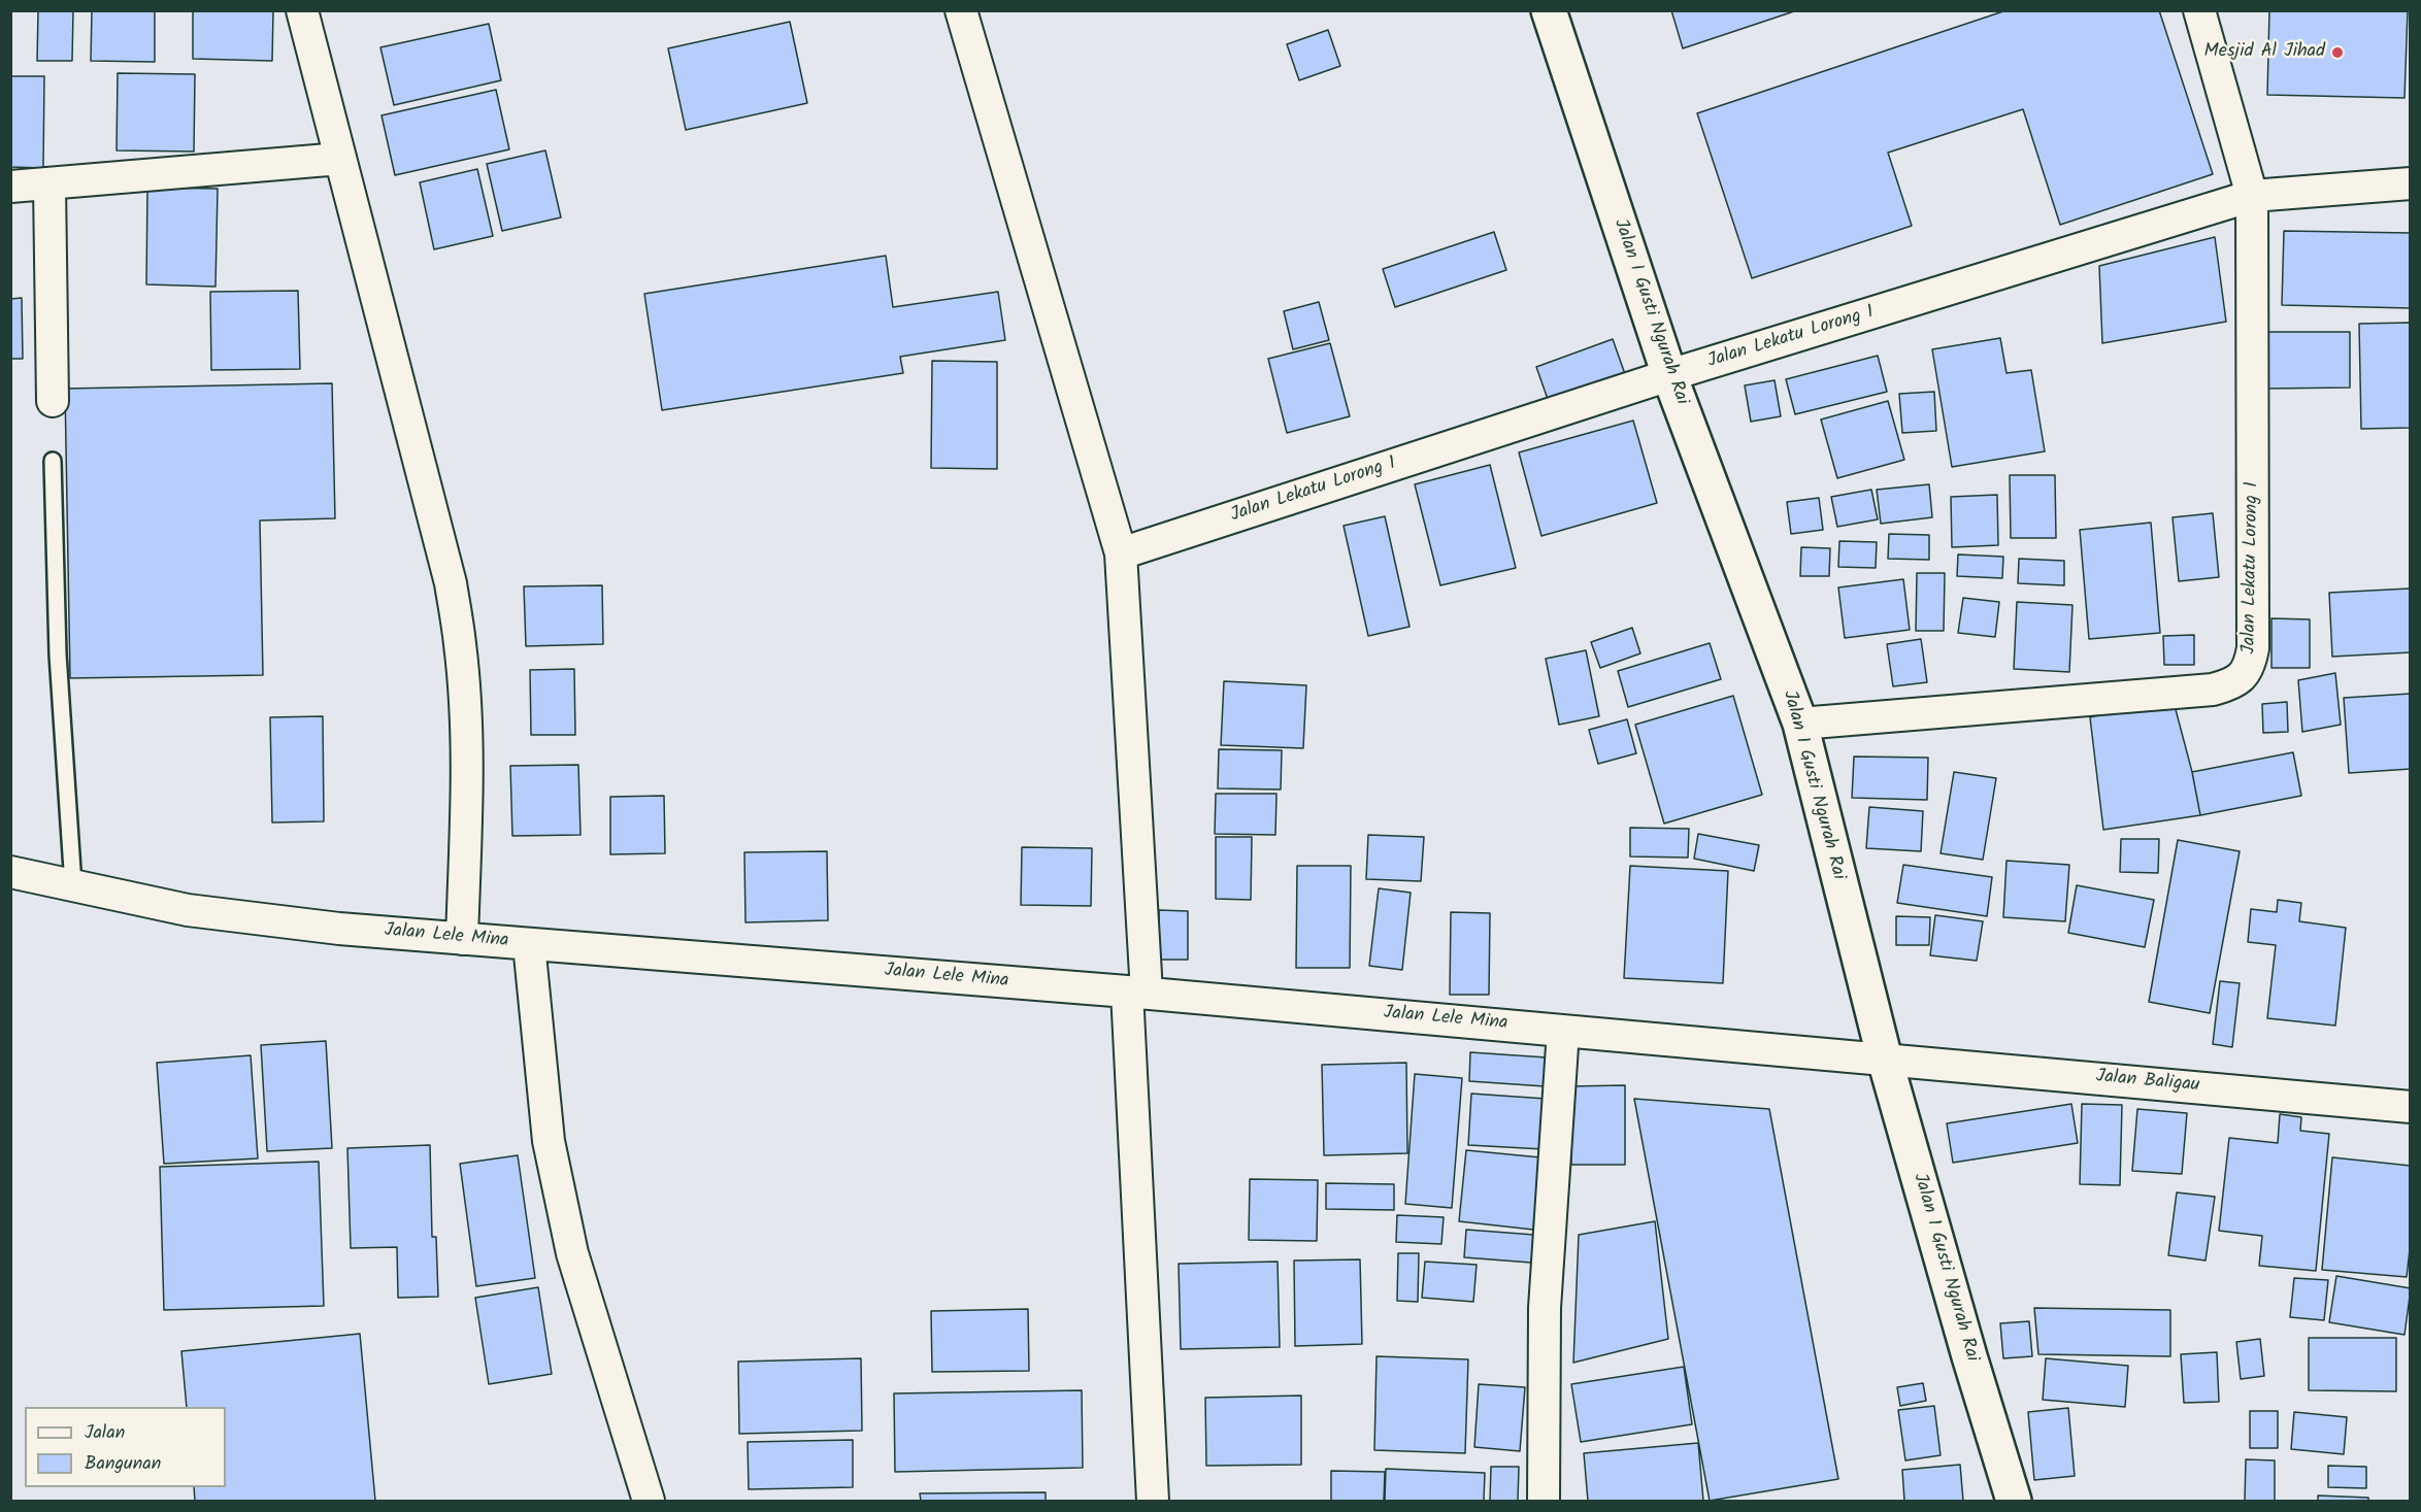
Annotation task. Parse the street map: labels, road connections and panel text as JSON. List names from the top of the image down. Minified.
{"streets":{"main road":["Jalan I Gusti Ngurah Rai"],"street":["Jalan Lekatu Lorong 1","Jalan Lele Mina","Jalan Baligau"]},"crossings":[["Jalan I Gusti Ngurah Rai","Jalan Lekatu Lorong 1"],["Jalan I Gusti Ngurah Rai","Jalan Lele Mina"],["Jalan I Gusti Ngurah Rai","Jalan Baligau"],["Jalan Lele Mina","Jalan Baligau"]],"places":["Mesjid Al Jihad"],"legend":["Jalan","Bangunan"]}
